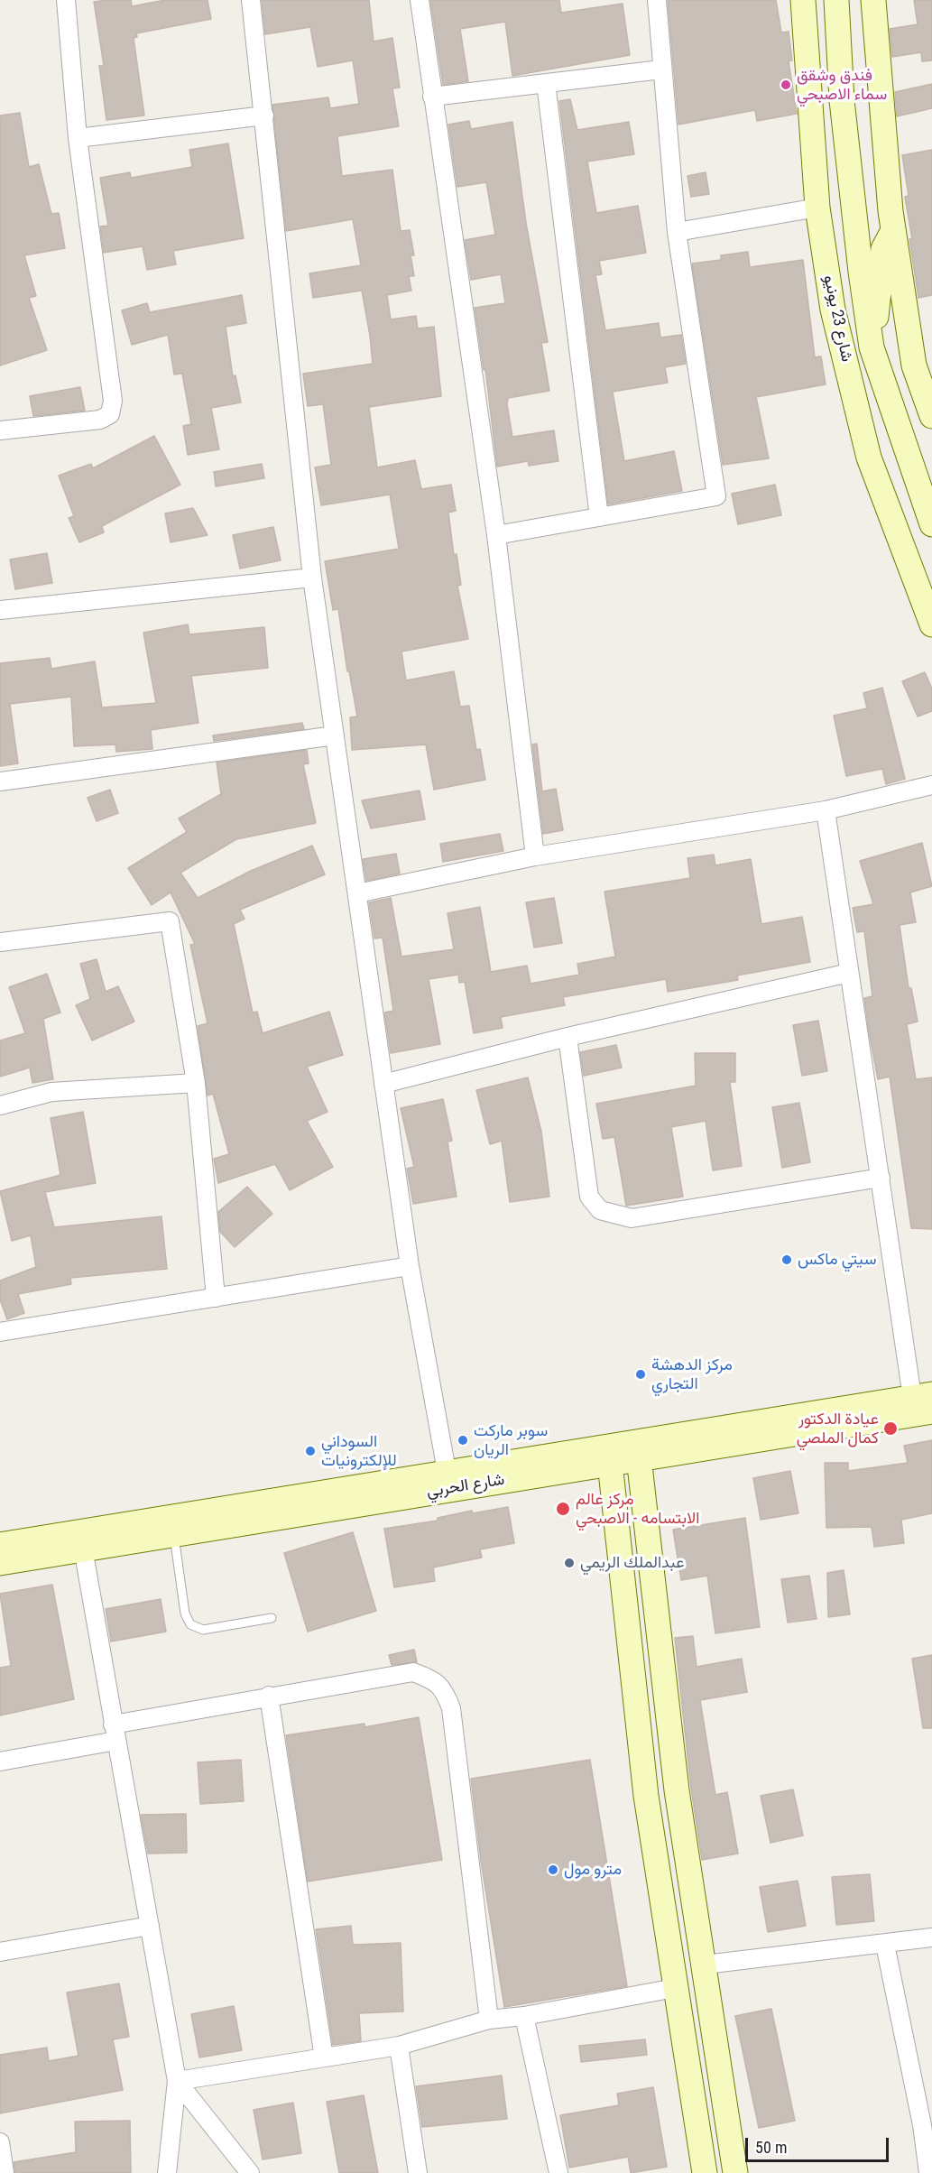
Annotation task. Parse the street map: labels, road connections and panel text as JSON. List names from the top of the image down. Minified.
{"streets":{"street":["شارع 23 يونيو","شارع الحربي"]},"places":["فندق وشقق سماء الاصبحي","سيتي ماكس","مركز الدهشة التجاري","عيادة الدكتور كمال الملصي","سوبر ماركت الريان","السوداني للإلكترونيات","مركز عالم الابتسامه - الاصبحي","عبدالملك الريمي","مترو مول"],"scale_bar":"50 m"}
